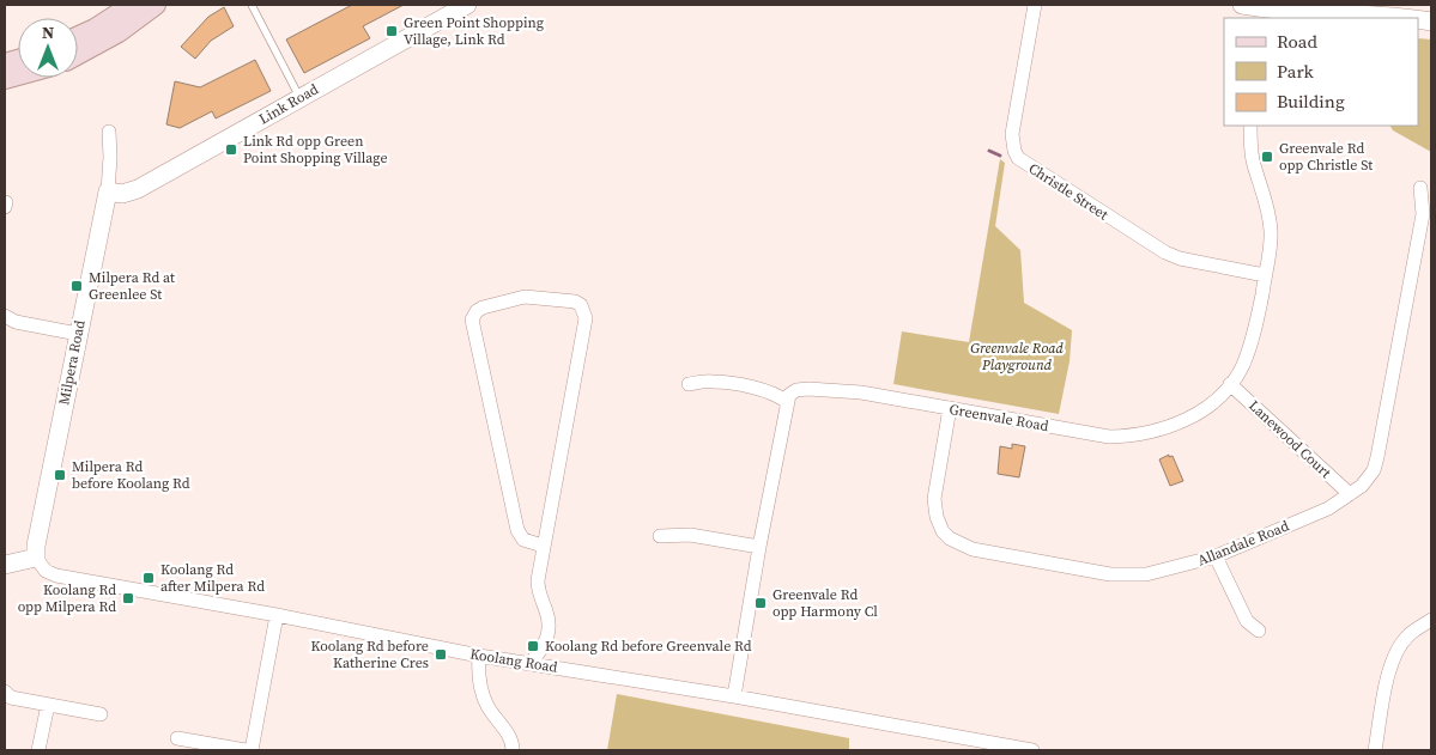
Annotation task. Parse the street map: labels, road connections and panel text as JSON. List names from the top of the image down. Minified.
{"streets":{"street":["Link Road","Christle Street","Milpera Road","Greenvale Road","Lanewood Court","Allandale Road","Koolang Road"]},"crossings":[["Link Road","Milpera Road"],["Christle Street","Greenvale Road"],["Milpera Road","Koolang Road"],["Greenvale Road","Lanewood Court"],["Greenvale Road","Allandale Road"],["Lanewood Court","Allandale Road"]],"parks":["Greenvale Road Playground"],"places":{"transit":["Green Point Shopping Village, Link Rd","Link Rd opp Green Point Shopping Village","Greenvale Rd opp Christle St","Milpera Rd at Greenlee St","Milpera Rd before Koolang Rd","Koolang Rd after Milpera Rd","Koolang Rd opp Milpera Rd","Greenvale Rd opp Harmony Cl","Koolang Rd before Greenvale Rd","Koolang Rd before Katherine Cres"]},"legend":["Road","Park","Building"],"north":"top"}
